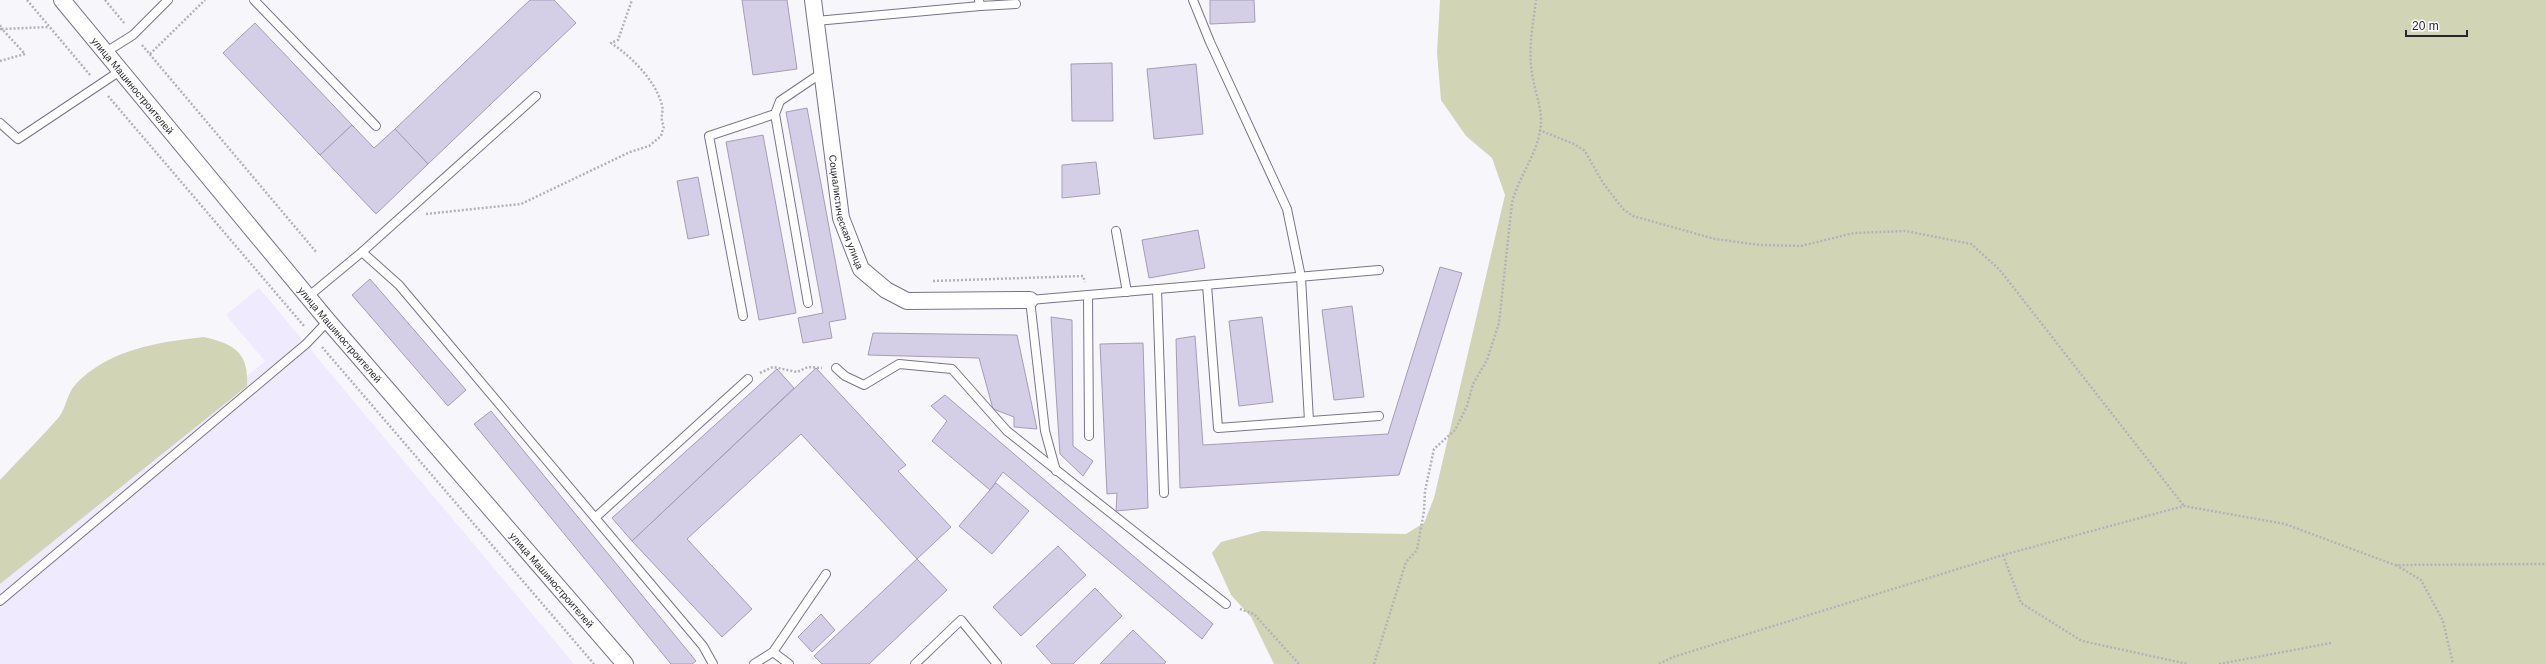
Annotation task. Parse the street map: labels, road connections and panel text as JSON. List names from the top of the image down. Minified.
{"streets":{"street":["улица Машиностроителей","Социалистическая улица"]},"scale_bar":"20 m"}
